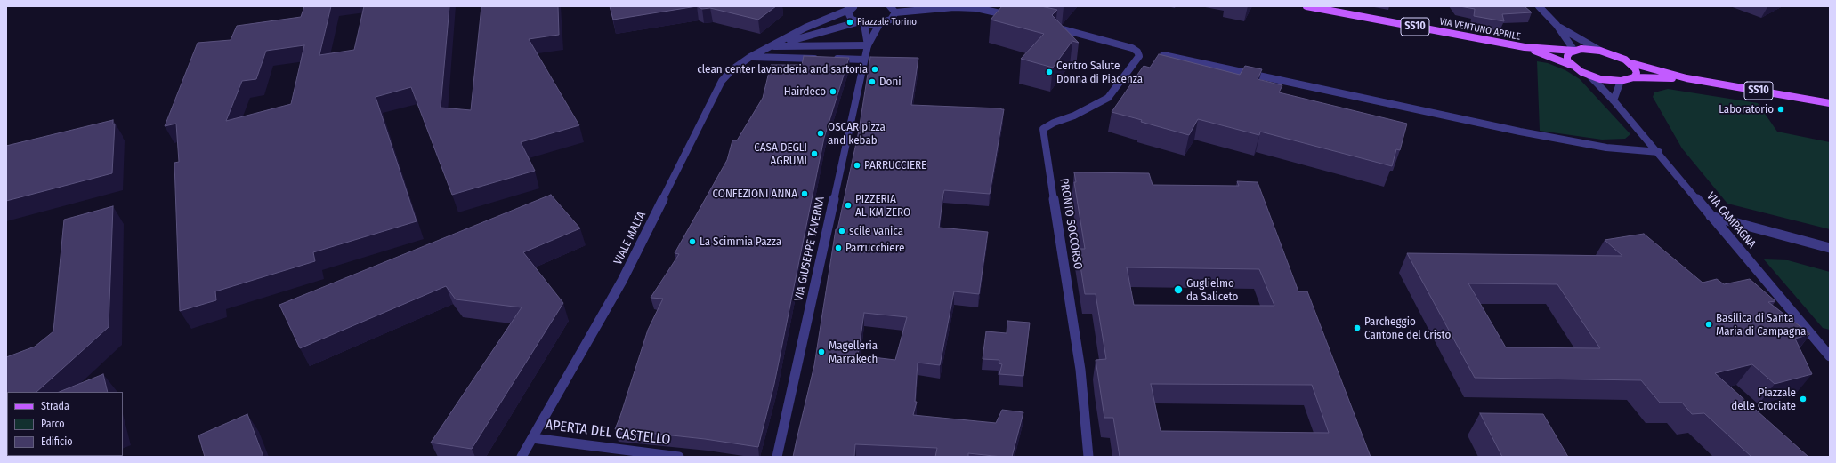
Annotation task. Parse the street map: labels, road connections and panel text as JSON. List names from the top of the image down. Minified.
{"streets":{"main road":["SS10","VIA VENTUNO APRILE"],"street":["VIA CAMPAGNA","PRONTO SOCCORSO","VIALE MALTA","VIA GIUSEPPE TAVERNA","APERTA DEL CASTELLO"]},"crossings":[["VIA VENTUNO APRILE","VIA CAMPAGNA"],["VIALE MALTA","VIA GIUSEPPE TAVERNA"],["VIALE MALTA","APERTA DEL CASTELLO"]],"places":["Piazzale Torino","clean center lavanderia and sartoria","Centro Salute Donna di Piacenza","Doni","Hairdeco","Laboratorio","OSCAR pizza and kebab","CASA DEGLI AGRUMI","PARRUCCIERE","CONFEZIONI ANNA","PIZZERIA AL KM ZERO","scile vanica","La Scimmia Pazza","Parrucchiere","Guglielmo da Saliceto","Basilica di Santa Maria di Campagna","Parcheggio Cantone del Cristo","Magelleria Marrakech","Piazzale delle Crociate"],"legend":["Strada","Parco","Edificio"]}
